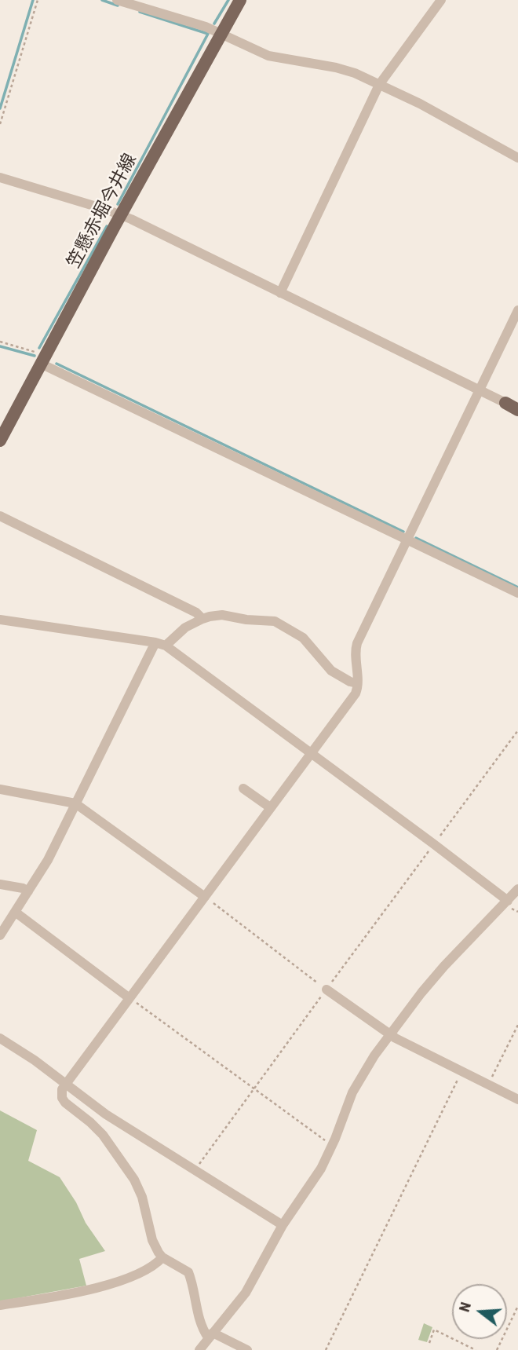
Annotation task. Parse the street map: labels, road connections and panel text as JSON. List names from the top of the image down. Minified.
{"streets":{"main road":["笠懸赤堀今井線"]},"north":"left"}
